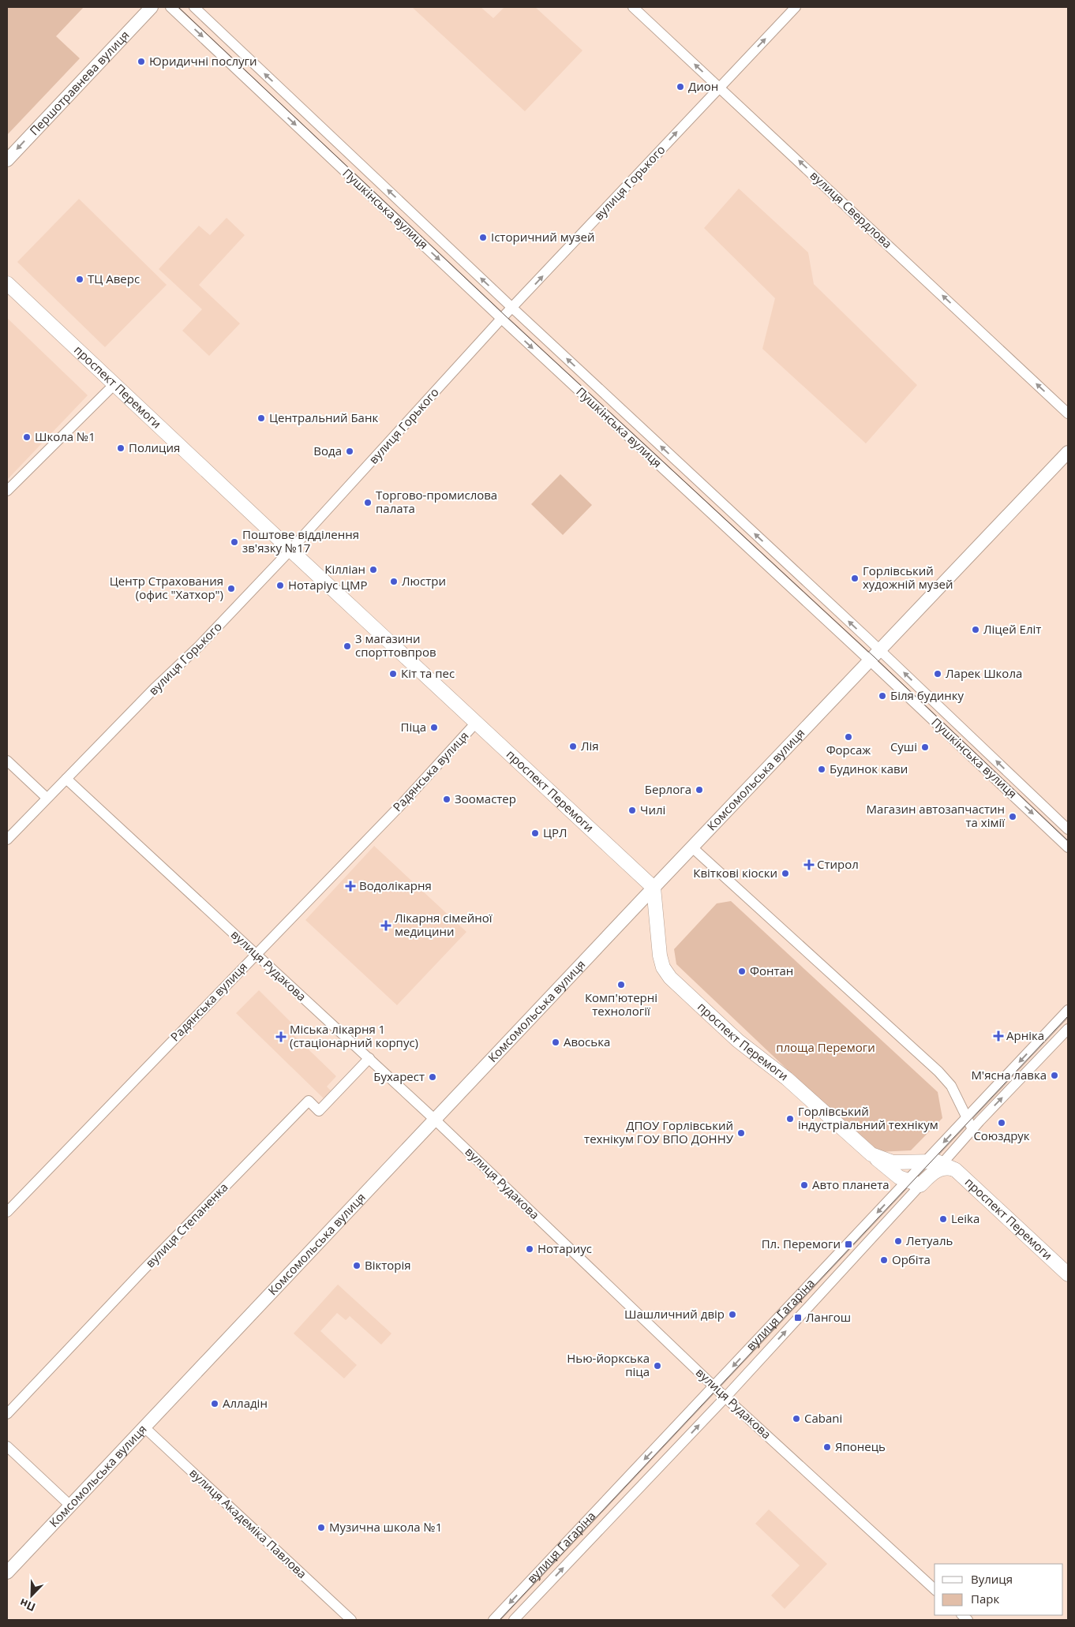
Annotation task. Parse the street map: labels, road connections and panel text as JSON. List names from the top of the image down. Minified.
{"streets":{"main road":["проспект Перемоги","вулиця Гагаріна"],"street":["Першотравнева вулиця","вулиця Горького","Пушкінська вулиця","вулиця Свердлова","Радянська вулиця","Комсомольська вулиця","вулиця Рудакова","вулиця Степаненка","вулиця Академіка Павлова"]},"crossings":[["вулиця Горького","Пушкінська вулиця"],["вулиця Горького","вулиця Свердлова"],["вулиця Горького","проспект Перемоги"],["вулиця Горького","вулиця Рудакова"],["Пушкінська вулиця","Комсомольська вулиця"],["проспект Перемоги","Радянська вулиця"],["проспект Перемоги","Комсомольська вулиця"],["проспект Перемоги","вулиця Гагаріна"],["Радянська вулиця","вулиця Рудакова"],["Комсомольська вулиця","вулиця Рудакова"],["Комсомольська вулиця","вулиця Академіка Павлова"],["вулиця Рудакова","вулиця Степаненка"],["вулиця Рудакова","вулиця Гагаріна"]],"one_way":["Першотравнева вулиця","вулиця Горького","вулиця Свердлова"],"parks":["площа Перемоги"],"places":{"other":["Юридичні послуги","Дион","Історичний музей","ТЦ Аверс","Центральний Банк","Школа №1","Полиция","Вода","Торгово-промислова палата","Поштове відділення зв'язку №17","Кілліан","Горлівський художній музей","Люстри","Нотаріус ЦМР","Центр Страхования (офис \"Хатхор\")","Ліцей Еліт","3 магазини спорттовпров","Кіт та пес","Ларек Школа","Біля будинку","Піца","Форсаж","Лія","Суші","Будинок кави","Берлога","Зоомастер","Чилі","Магазин автозапчастин та хімії","ЦРЛ","Квіткові кіоски","Фонтан","Комп'ютерні технології","Авоська","М'ясна лавка","Бухарест","Горлівський індустріальний технікум","Союздрук","ДПОУ Горлівський технікум ГОУ ВПО ДОННУ","Авто планета","Leika","Летуаль","Нотариус","Орбіта","Вікторія","Шашличний двір","Нью-йоркська піца","Алладін","Cabani","Японець","Музична школа №1"],"health":["Стирол","Водолікарня","Лікарня сімейної медицини","Арніка","Міська лікарня 1 (стаціонарний корпус)"],"transit":["Пл. Перемоги","Лангош"]},"legend":["Вулиця","Парк"],"north":"bottom left"}
